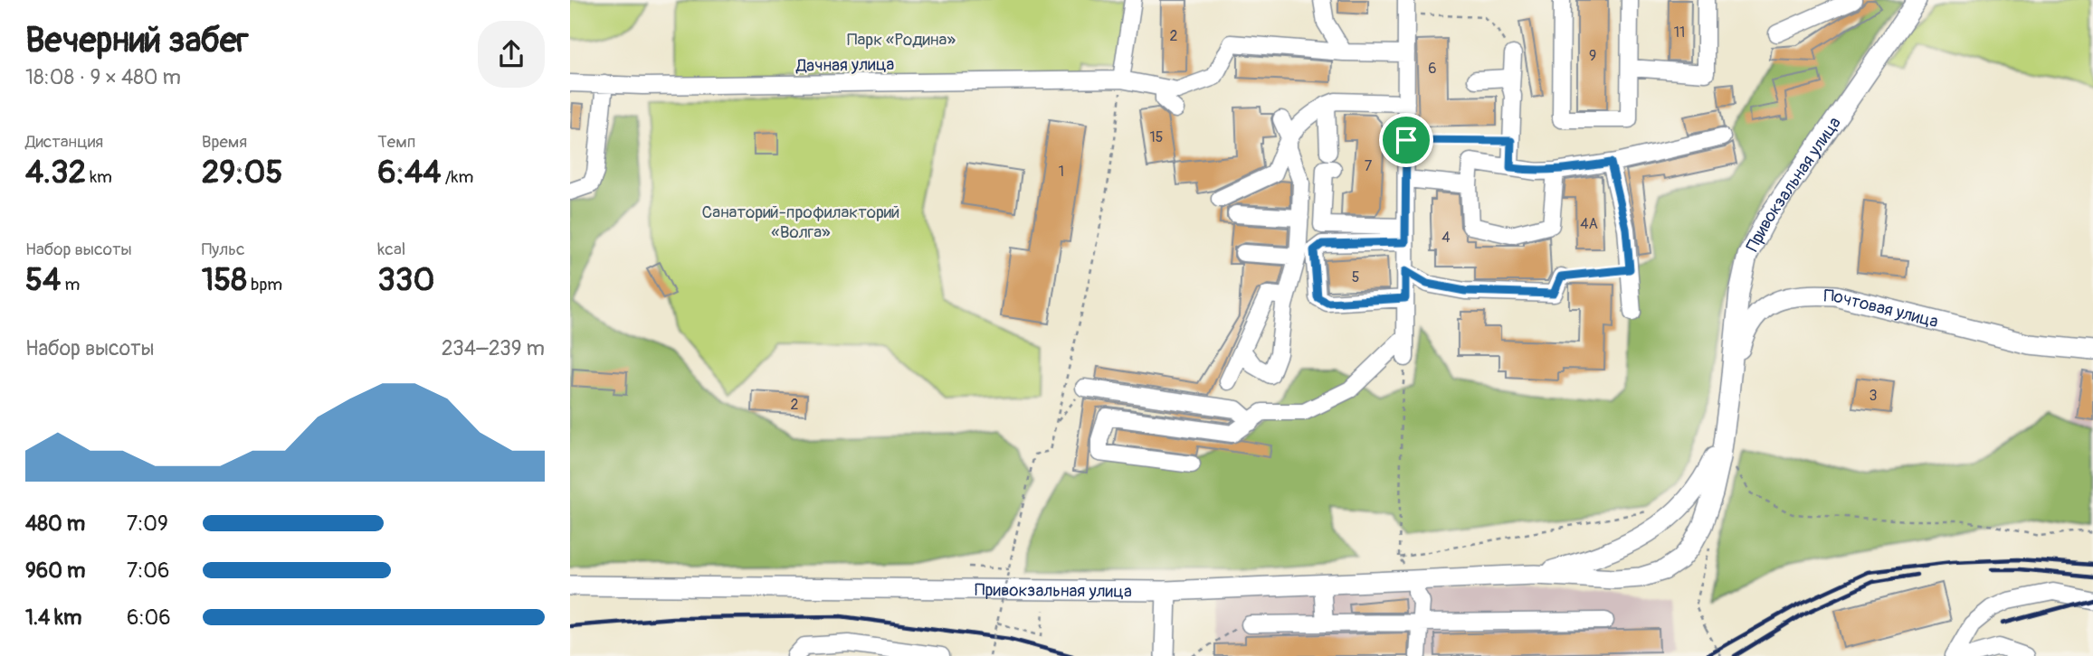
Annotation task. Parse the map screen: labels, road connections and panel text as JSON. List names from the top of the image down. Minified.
{"streets":{"main road":["Привокзальная улица","Почтовая улица"],"street":["Дачная улица"]},"crossings":[["Привокзальная улица","Почтовая улица"]],"parks":["Парк «Родина»","Санаторий-профилакторий «Волга»"],"house_numbers":["11","2","9","6","15","7","1","4А","4","5","3","2"],"page":{"heading":["Вечерний забег","18:08 · 9 × 480 m"],"stats":[["Дистанция","4.32 km"],["Время","29:05"],["Темп","6:44 /km"],["Набор высоты","54 m"],["Пульс","158 bpm"],["kcal","330"]],"chart":["Набор высоты","234–239 m"],"list":[{"name":"480 m","note":"7:09"},{"name":"960 m","note":"7:06"},{"name":"1.4 km","note":"6:06"}]}}
